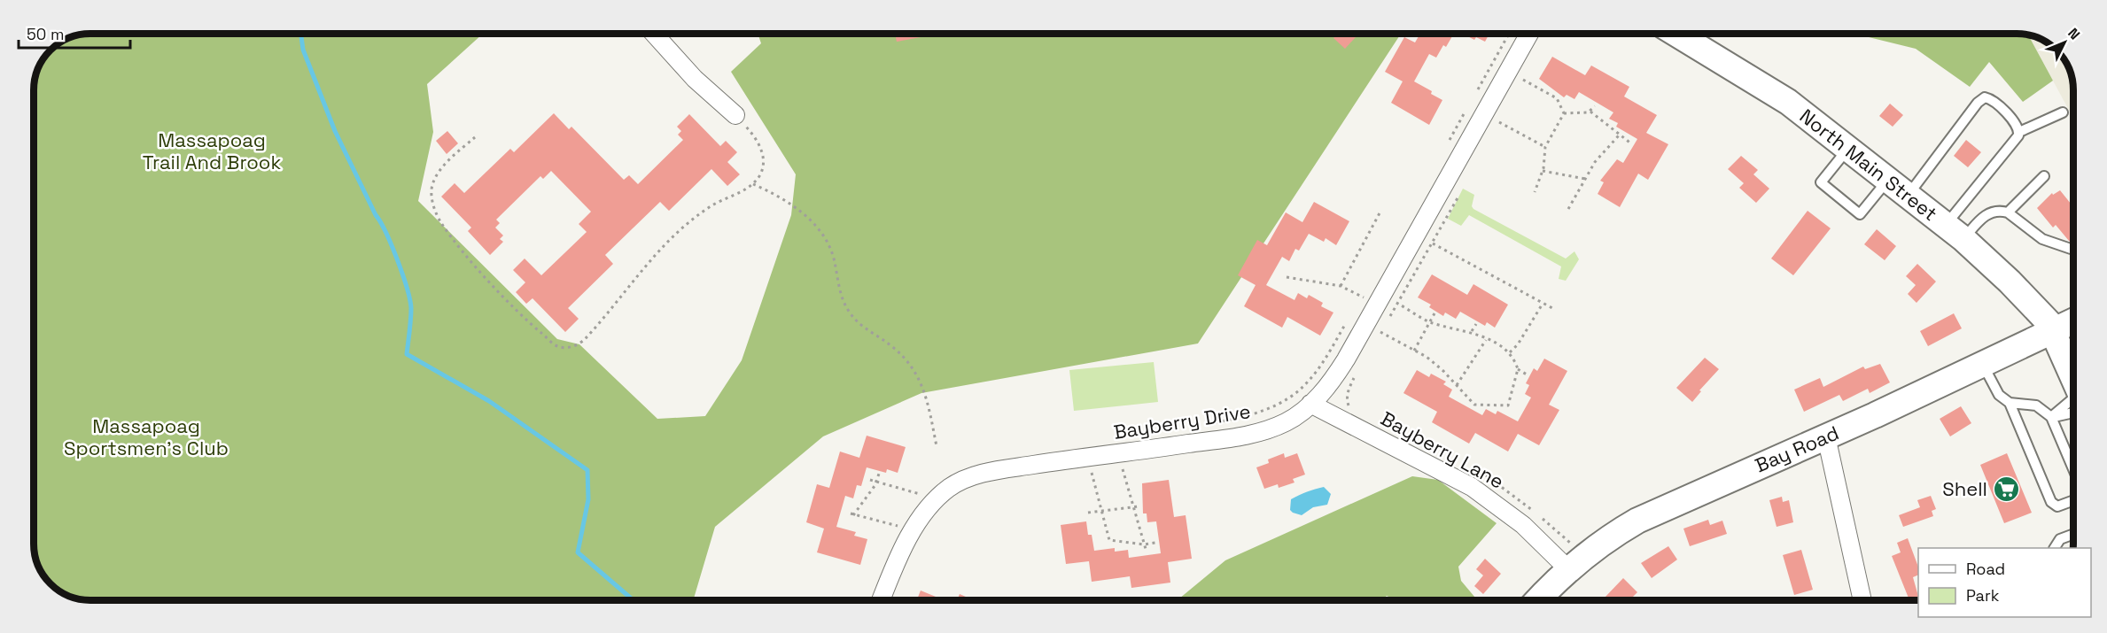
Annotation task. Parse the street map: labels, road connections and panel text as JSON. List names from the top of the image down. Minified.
{"streets":{"main road":["North Main Street","Bay Road"],"street":["Bayberry Drive","Bayberry Lane"]},"crossings":[["North Main Street","Bay Road"],["Bayberry Drive","Bayberry Lane"],["Bay Road","Bayberry Lane"]],"parks":["Massapoag Trail And Brook","Massapoag Sportsmen's Club"],"places":{"supermarket":["Shell"]},"legend":["Road","Park"],"scale_bar":"50 m","north":"top right"}
